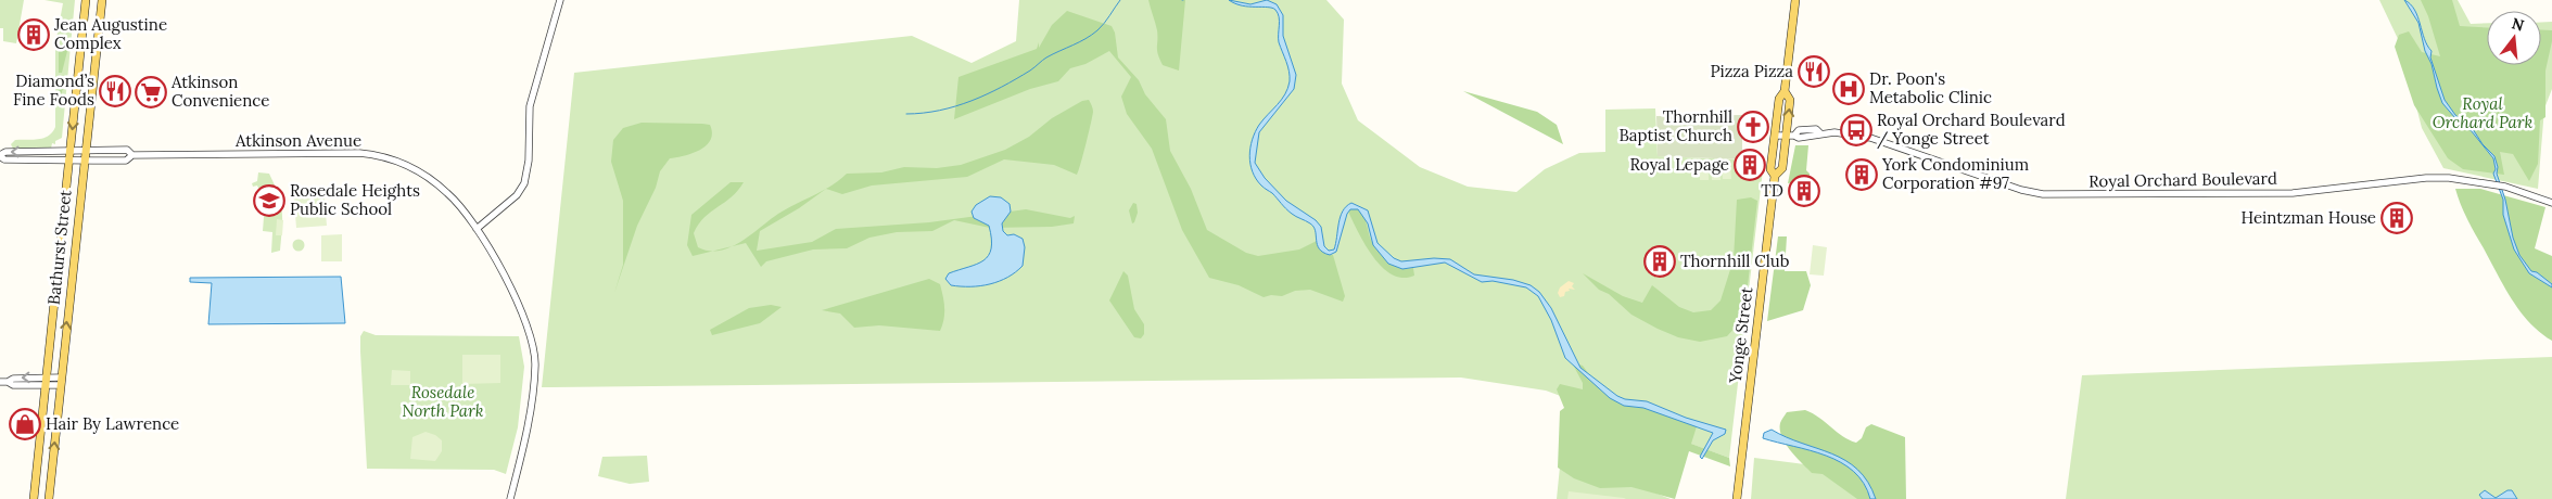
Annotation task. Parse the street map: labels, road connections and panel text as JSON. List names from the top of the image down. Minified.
{"streets":{"main road":["Bathurst Street","Yonge Street"],"street":["Atkinson Avenue","Royal Orchard Boulevard"]},"crossings":[["Atkinson Avenue","Bathurst Street"],["Royal Orchard Boulevard","Yonge Street"]],"parks":["Royal Orchard Park","Rosedale North Park"],"places":{"building":["Jean Augustine Complex","Royal Lepage","York Condominium Corporation #97","TD","Heintzman House","Thornhill Club"],"restaurant":["Pizza Pizza","Diamond’s Fine Foods"],"hospital":["Dr. Poon's Metabolic Clinic"],"supermarket":["Atkinson Convenience"],"church":["Thornhill Baptist Church"],"bus stop":["Royal Orchard Boulevard / Yonge Street"],"school or university":["Rosedale Heights Public School"],"shop":["Hair By Lawrence"]},"north":"top"}
